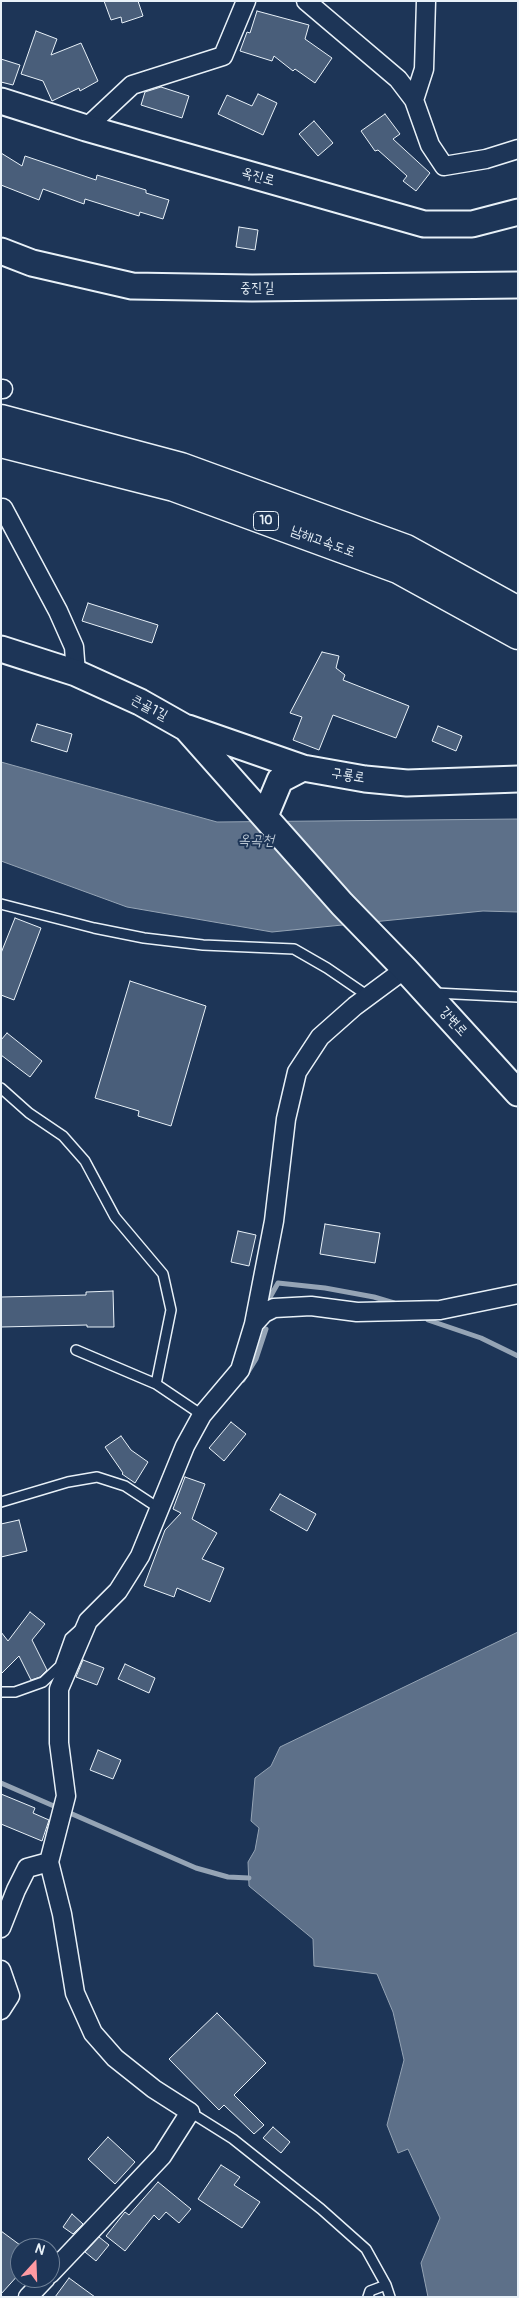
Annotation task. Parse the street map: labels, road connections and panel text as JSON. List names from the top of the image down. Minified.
{"streets":{"highway":["10","남해고속도로"],"main road":["옥진로","중진길","큰골1길","구룡로","강변로"]},"crossings":[["큰골1길","구룡로"],["큰골1길","강변로"]],"water":["옥곡천"],"north":"top"}
